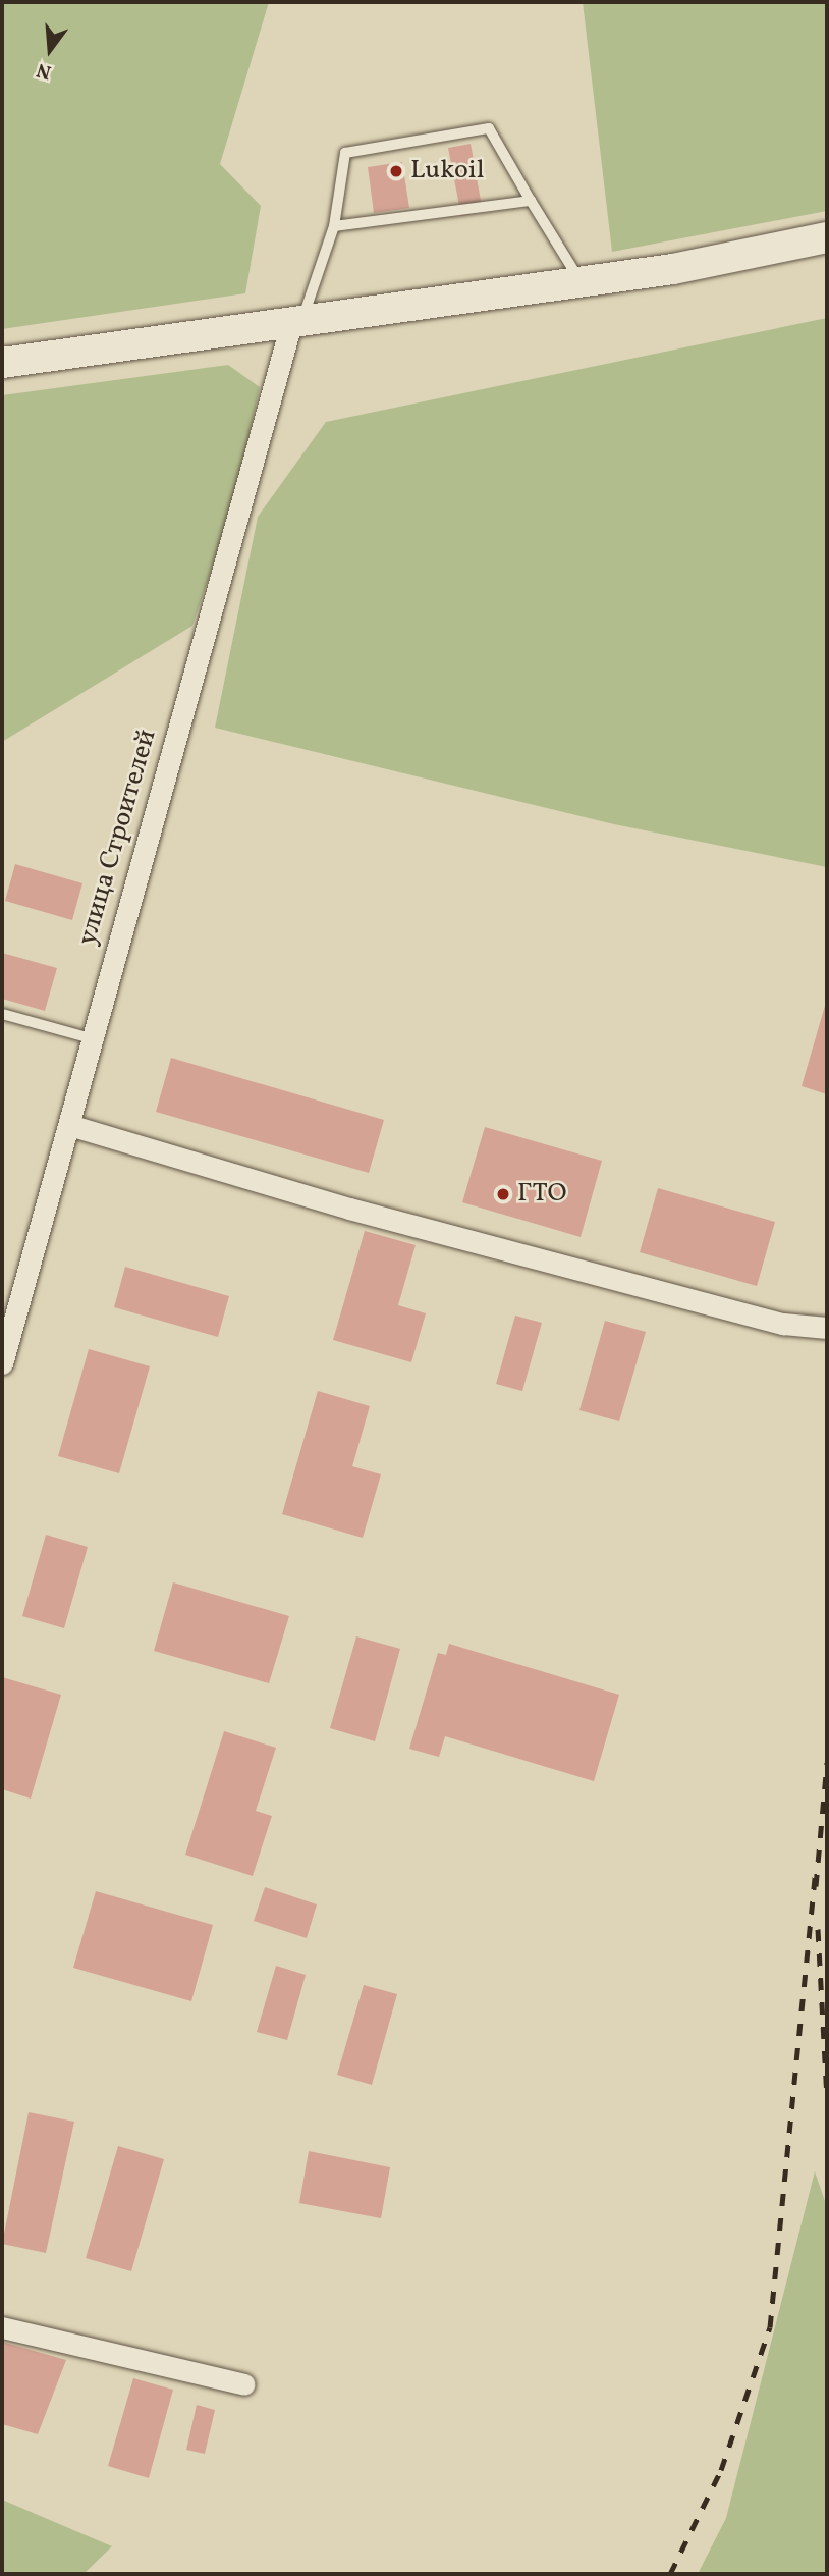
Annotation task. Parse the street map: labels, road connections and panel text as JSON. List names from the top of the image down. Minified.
{"streets":{"street":["улица Строителей"]},"places":["Lukoil","ГТО"],"north":"bottom"}
